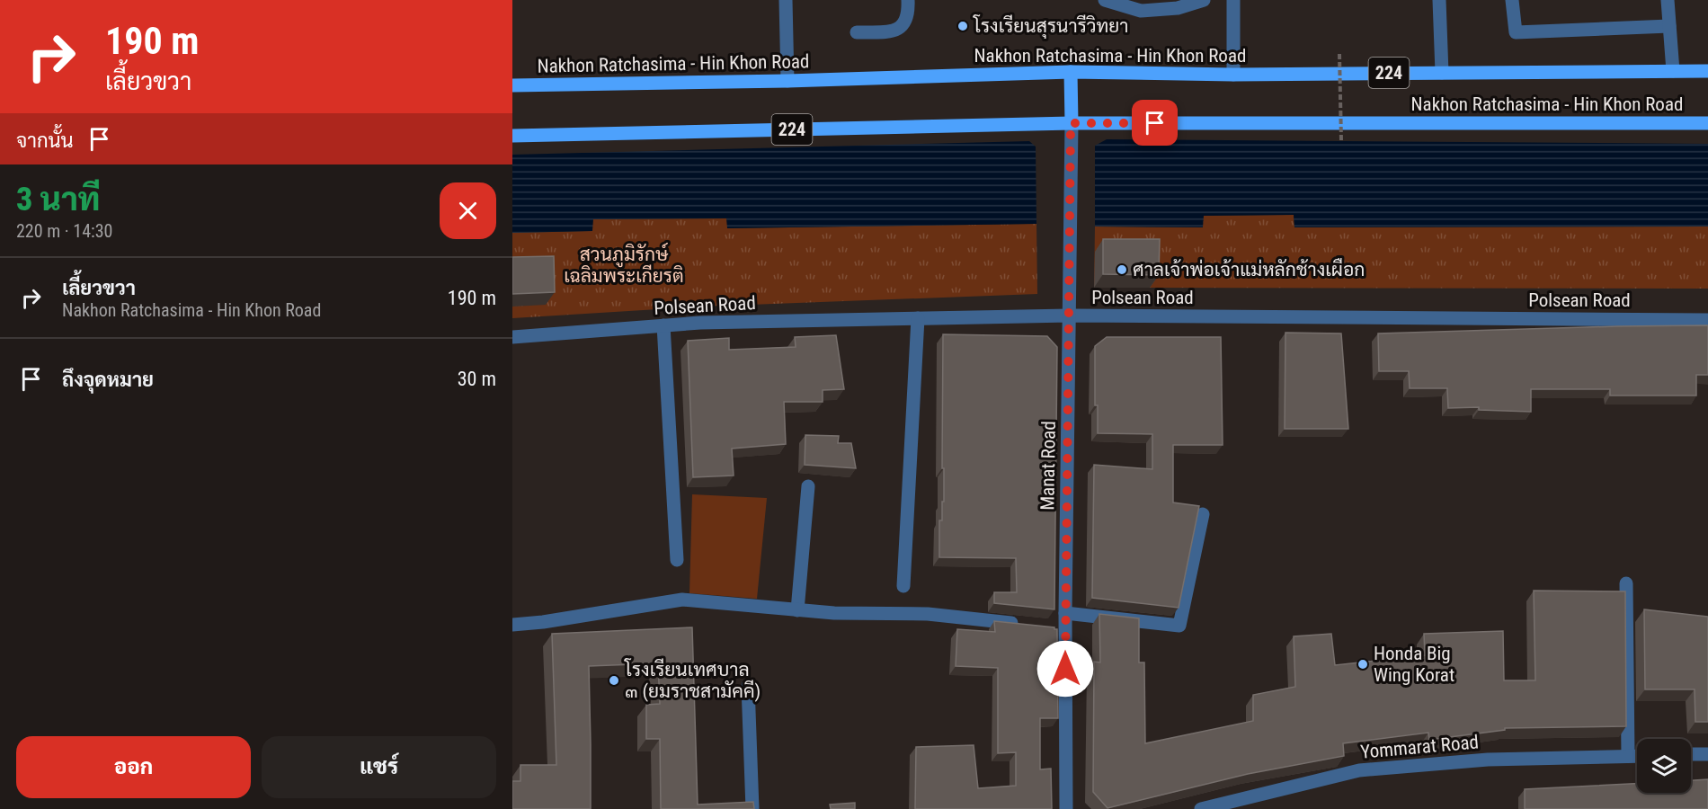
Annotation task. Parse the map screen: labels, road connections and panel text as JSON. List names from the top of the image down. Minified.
{"streets":{"main road":["Nakhon Ratchasima - Hin Khon Road","224"],"street":["Polsean Road","Manat Road","Yommarat Road"]},"crossings":[["Nakhon Ratchasima - Hin Khon Road","Manat Road"],["Polsean Road","Manat Road"]],"parks":["สวนภูมิรักษ์ เฉลิมพระเกียรติ"],"places":["โรงเรียนสุรนารีวิทยา","ศาลเจ้าพ่อเจ้าแม่หลักช้างเผือก","Honda Big Wing Korat","โรงเรียนเทศบาล ๓ (ยมราชสามัคคี)"],"page":{"turn":["190 m","เลี้ยวขวา"],"then":"จากนั้น","heading":["3 นาที","220 m · 14:30"],"list":[{"name":"เลี้ยวขวา","note":"Nakhon Ratchasima - Hin Khon Road","value":"190 m"},{"name":"ถึงจุดหมาย","value":"30 m"}],"buttons":["ออก","แชร์"]}}
